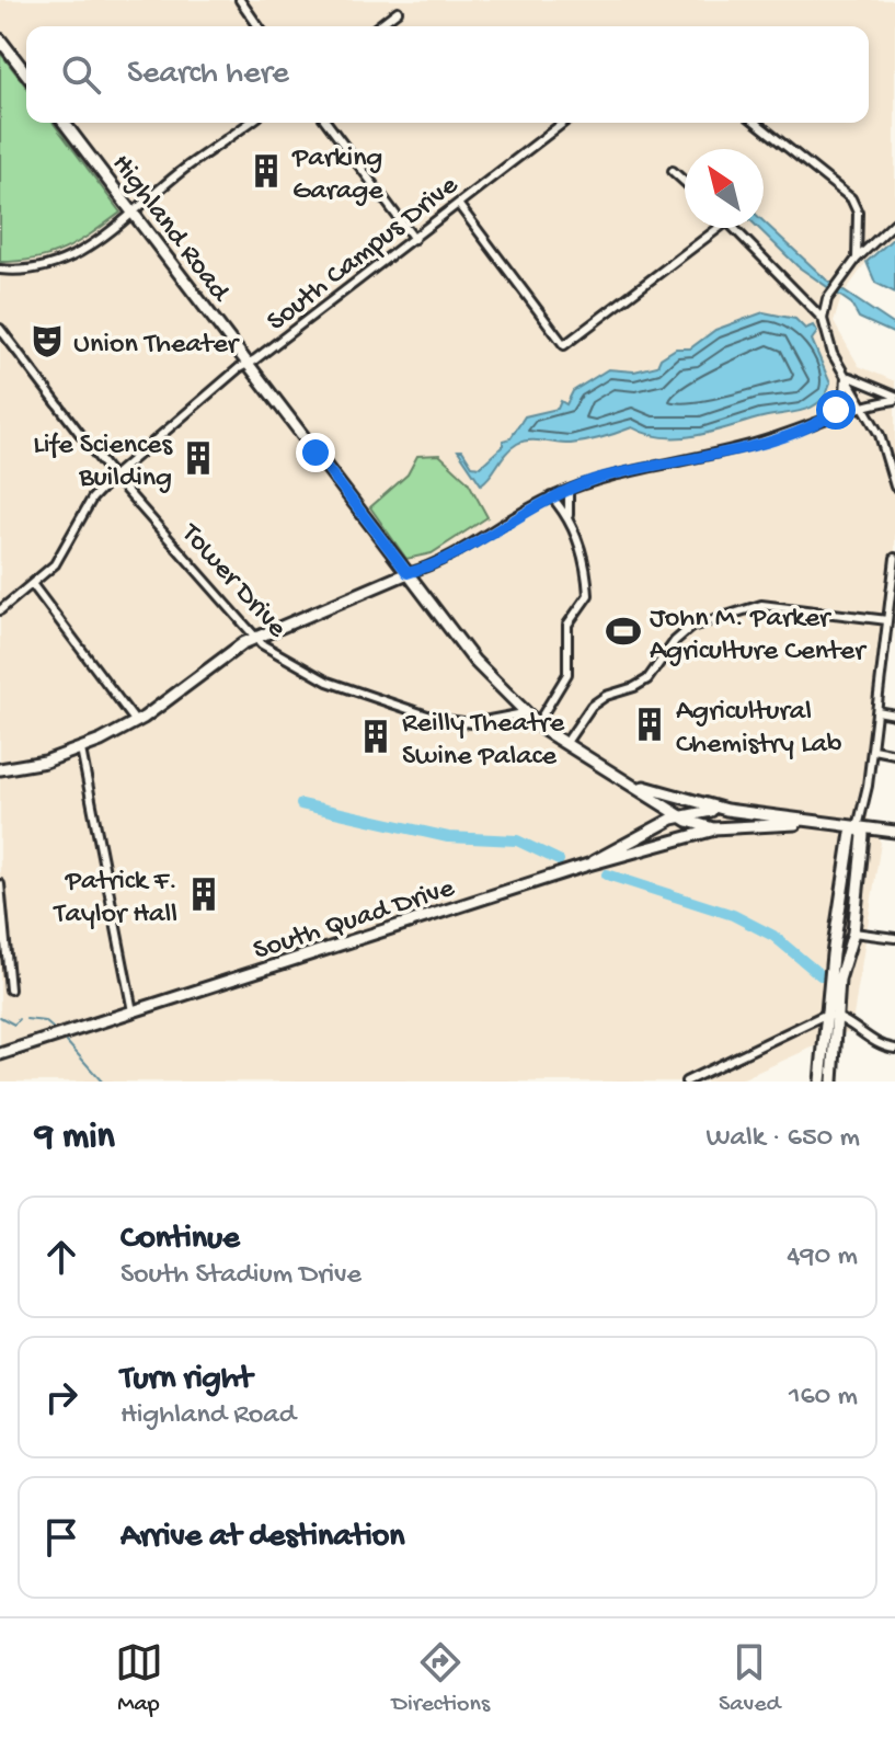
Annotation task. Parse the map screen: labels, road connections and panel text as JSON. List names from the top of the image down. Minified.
{"streets":{"street":["Highland Road","South Campus Drive","Tower Drive","South Quad Drive"]},"crossings":[["Highland Road","South Campus Drive"],["Highland Road","Tower Drive"],["Highland Road","South Quad Drive"],["South Campus Drive","Tower Drive"]],"places":{"building":["Parking Garage","Life Sciences Building","Agricultural Chemistry Lab","Reilly Theatre Swine Palace","Patrick F. Taylor Hall"],"theatre":["Union Theater"],"sports":["John M. Parker Agriculture Center"]},"north":"top left","page":{"search":"Search here","heading":["9 min","Walk · 650 m"],"list":[["Continue","South Stadium Drive","490 m"],["Turn right","Highland Road","160 m"],"Arrive at destination"],"nav":["Map","Directions","Saved"]}}
